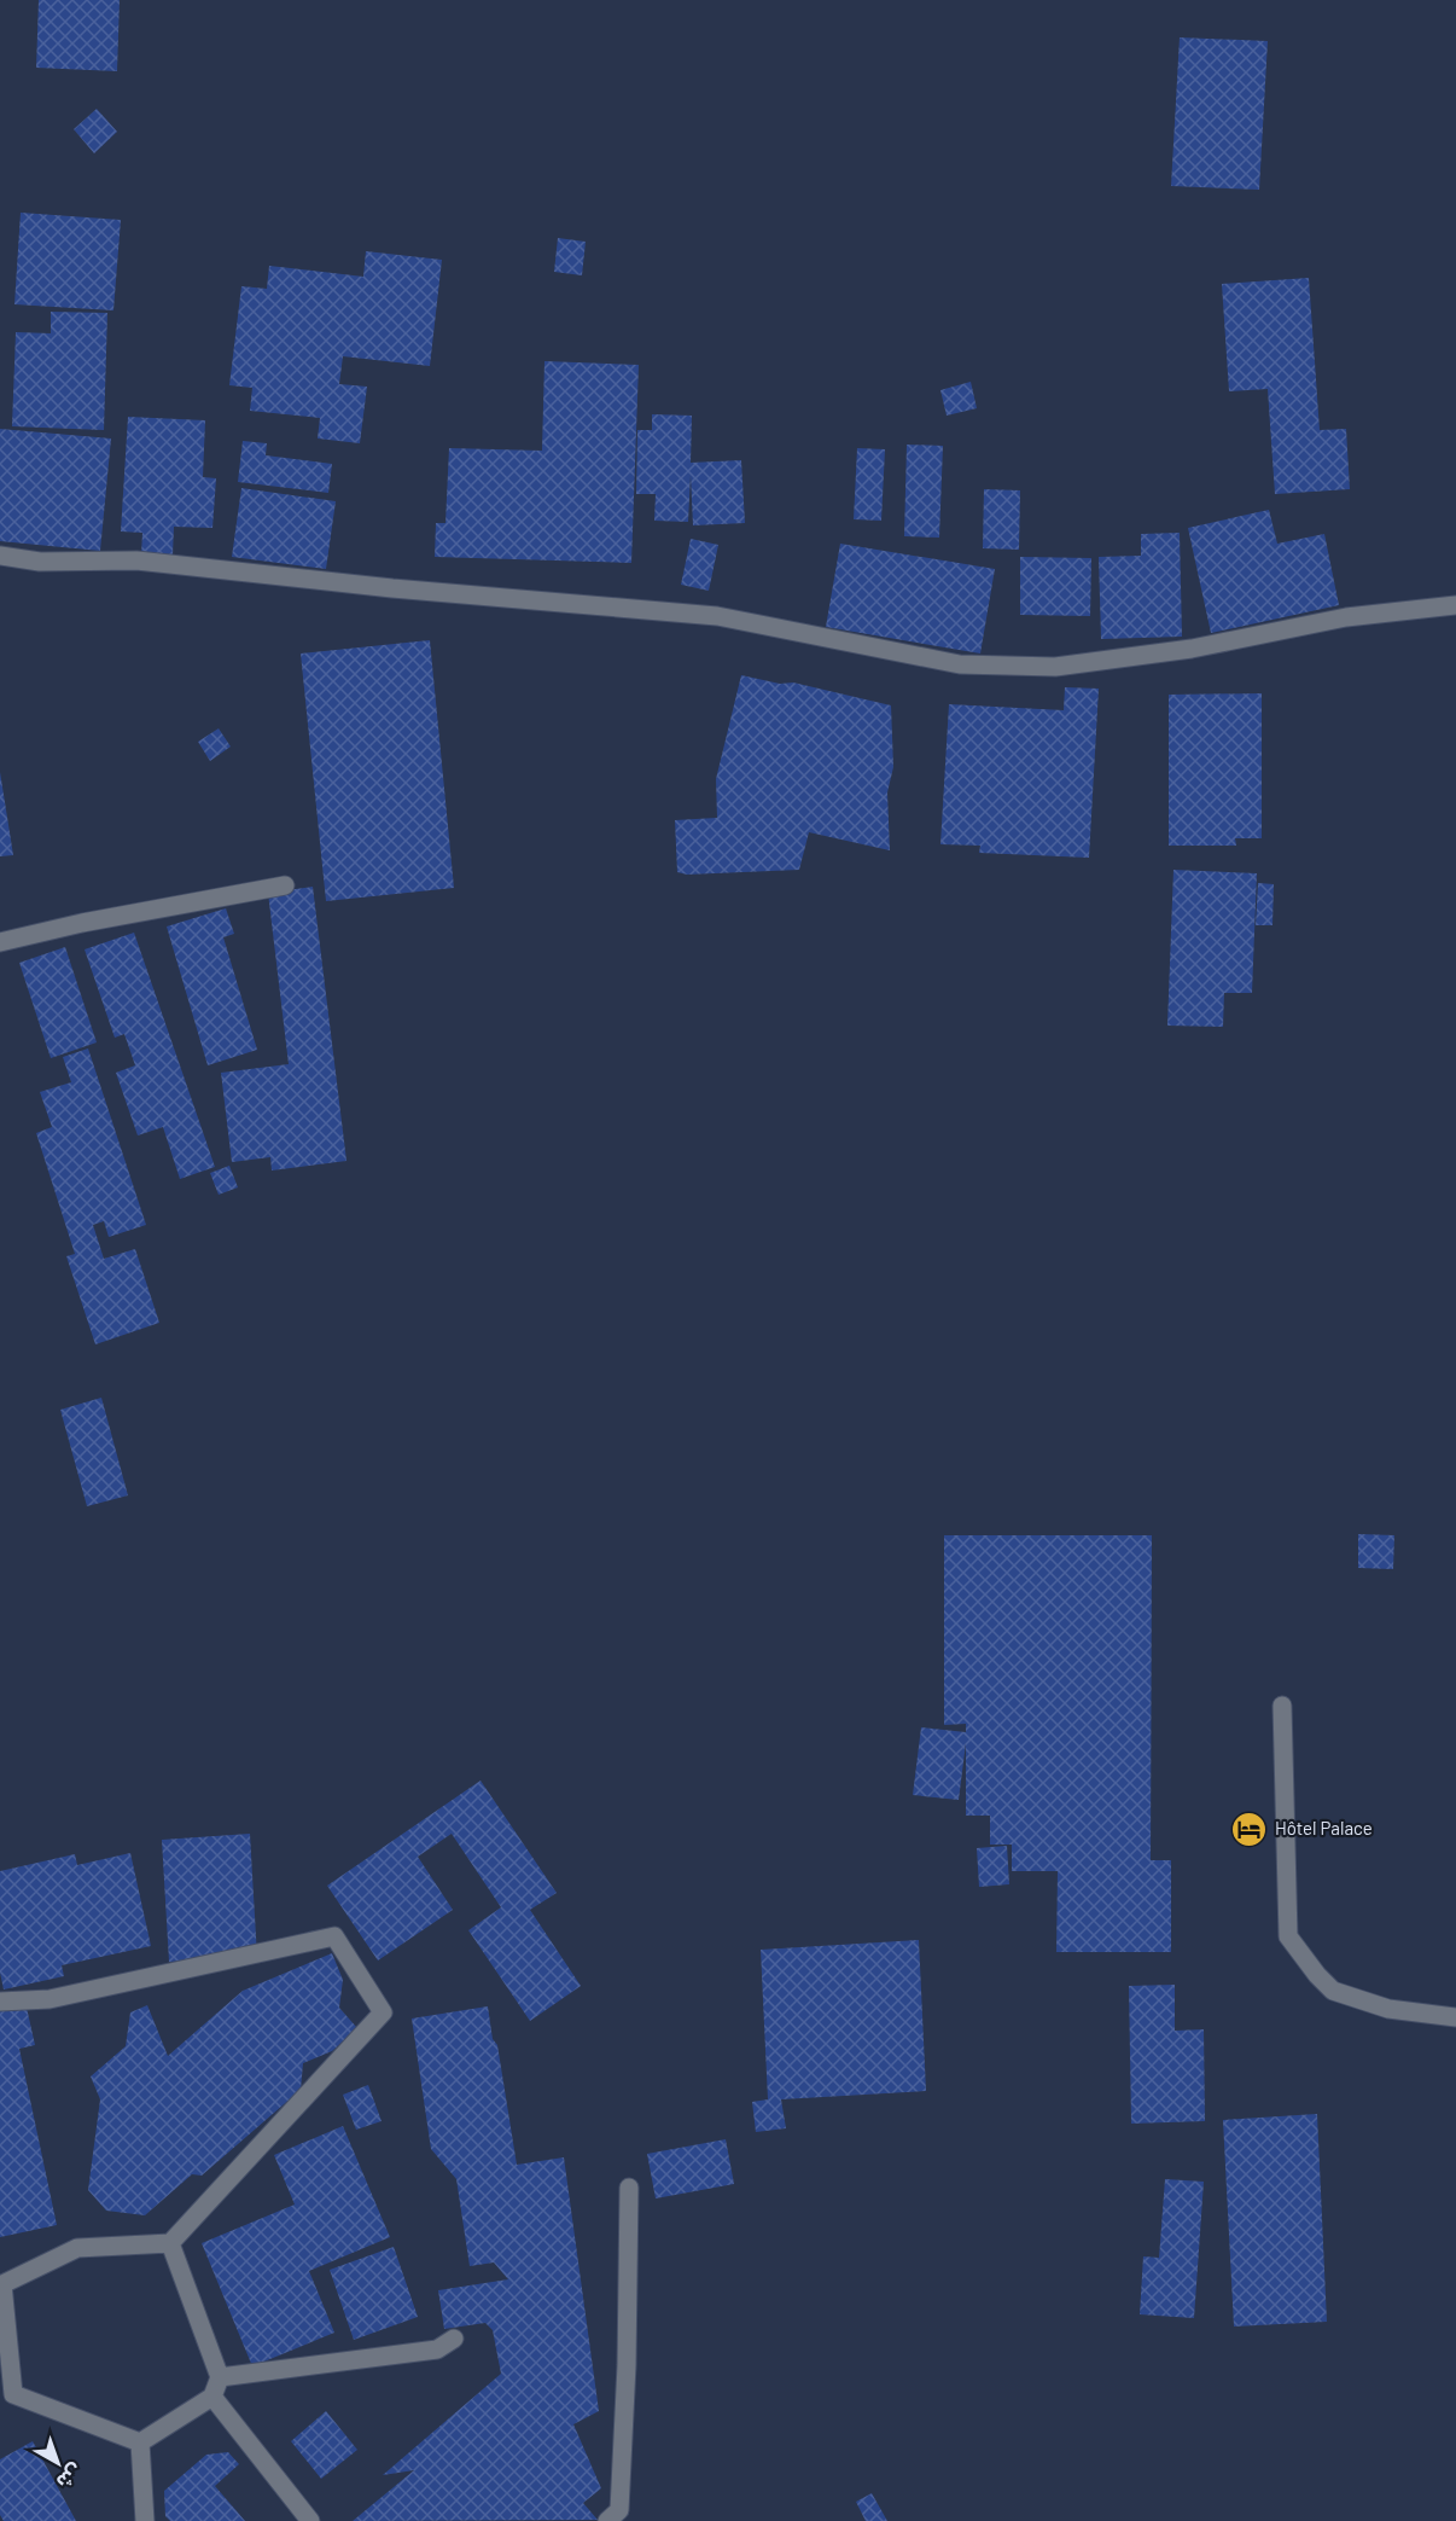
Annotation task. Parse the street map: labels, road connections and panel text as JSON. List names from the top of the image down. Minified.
{"places":{"hotel":["Hôtel Palace"]},"north":"bottom right"}
